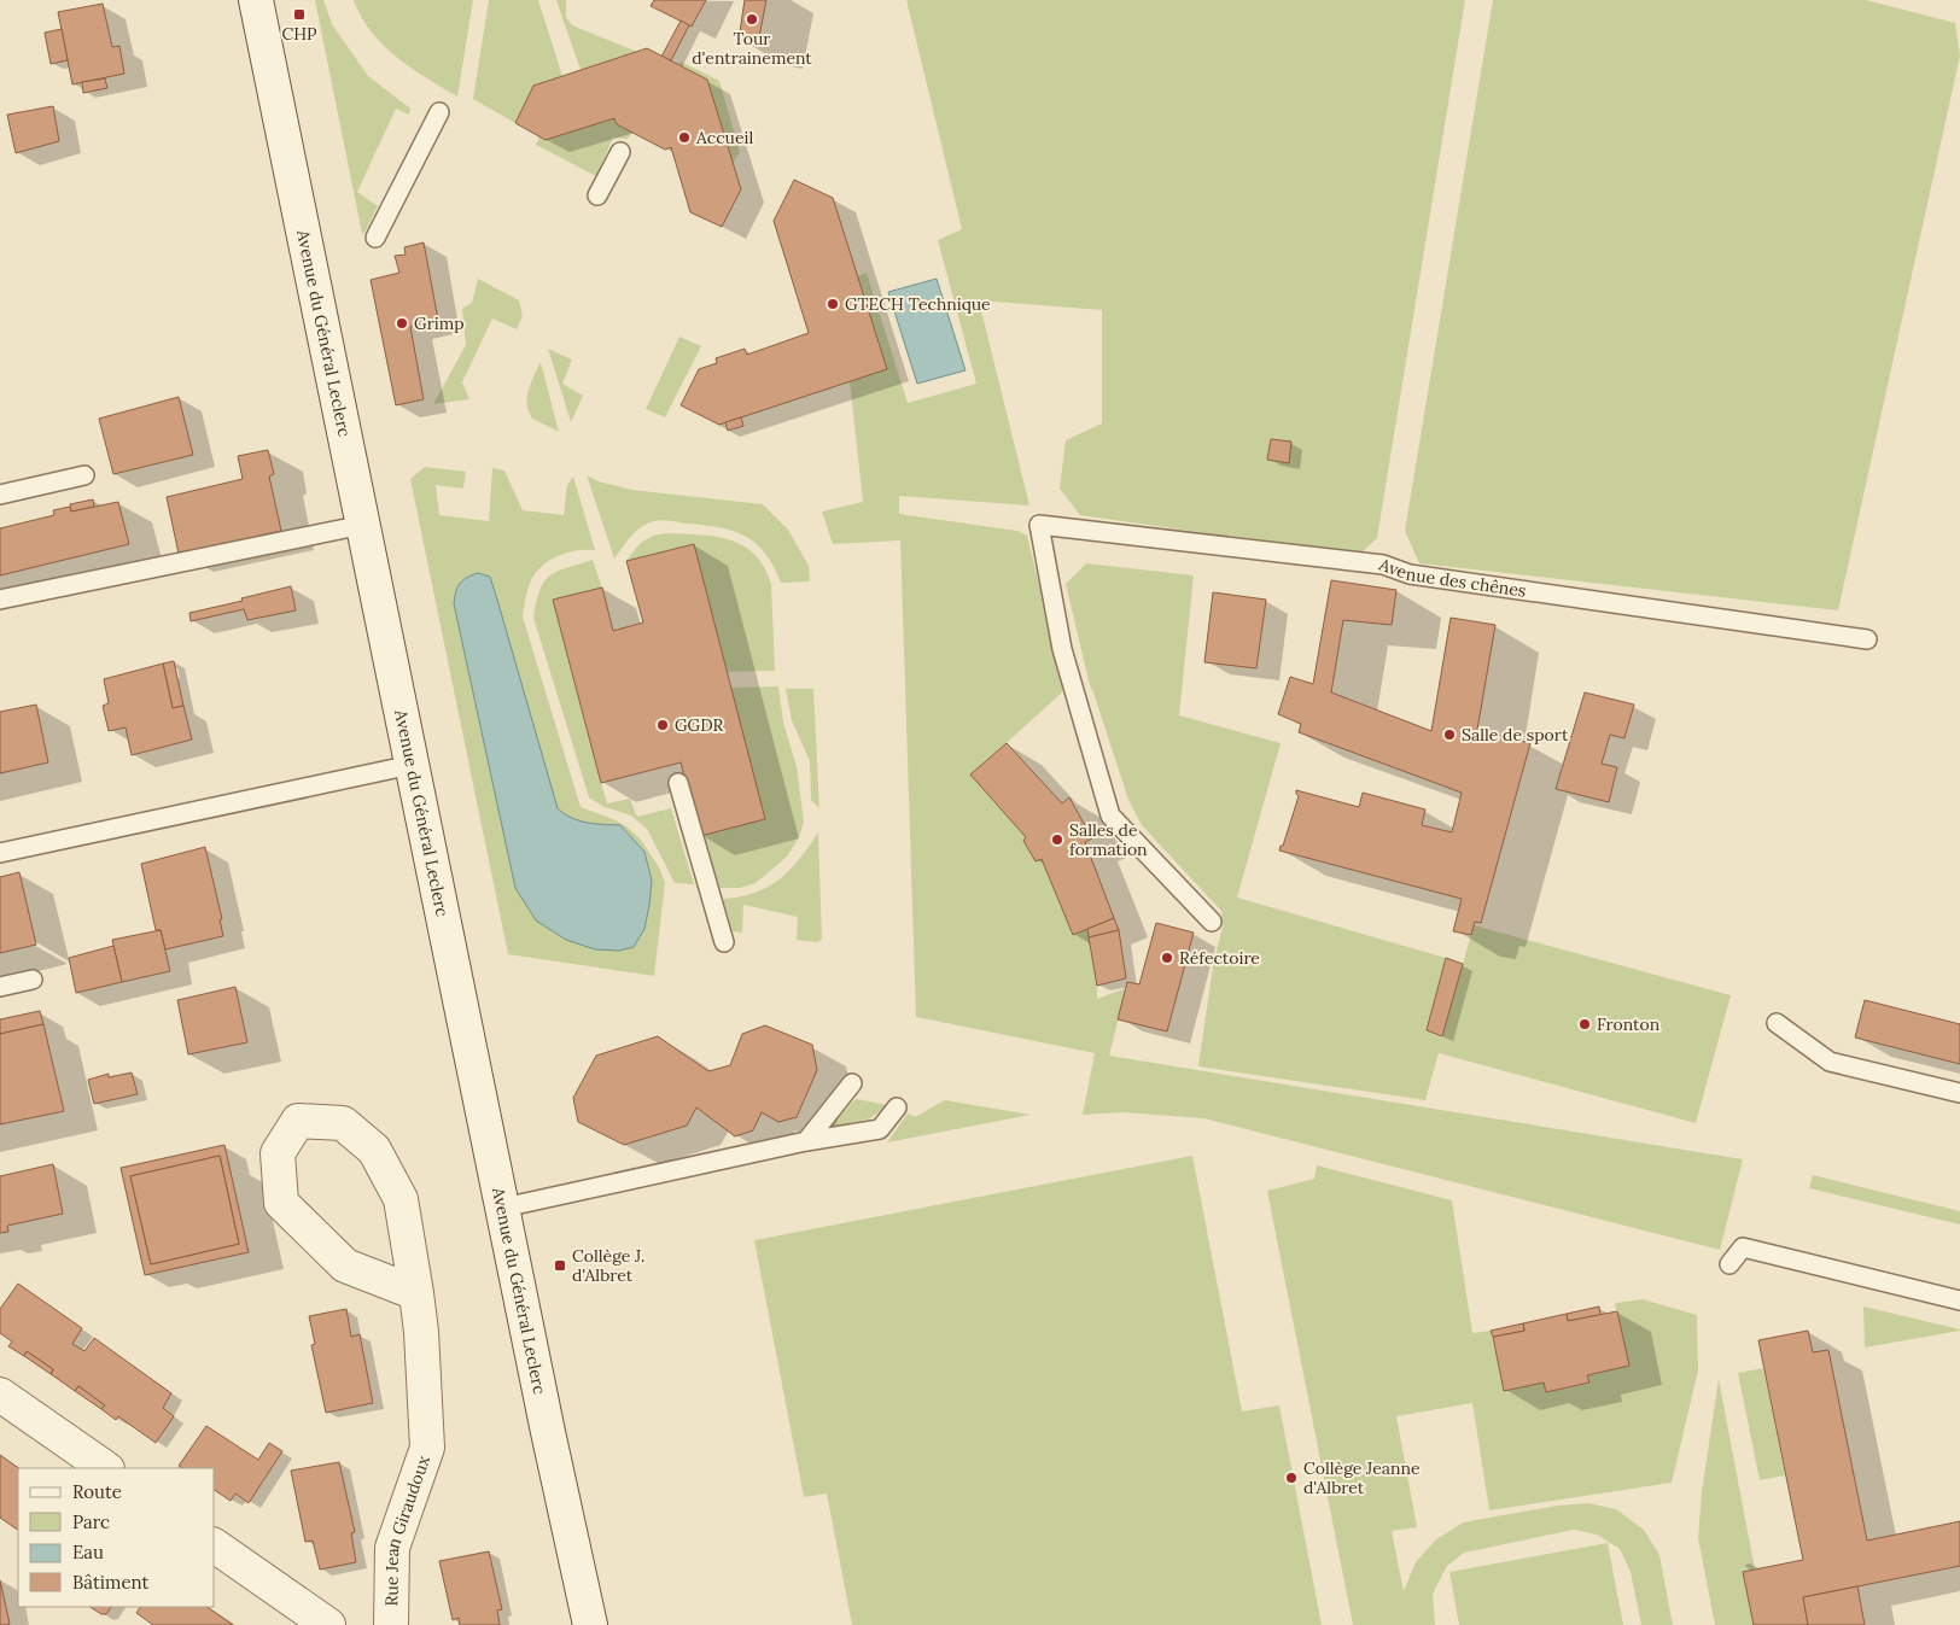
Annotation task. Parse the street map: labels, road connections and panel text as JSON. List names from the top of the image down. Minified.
{"streets":{"main road":["Avenue du Général Leclerc","Rue Jean Giraudoux"],"lane":["Avenue des chênes"]},"places":{"transit":["CHP","Collège J. d'Albret"],"other":["Tour d'entrainement","Accueil","GTECH Technique","Grimp","GGDR","Salle de sport","Salles de formation","Réfectoire","Fronton","Collège Jeanne d'Albret"]},"legend":["Route","Parc","Eau","Bâtiment"]}
